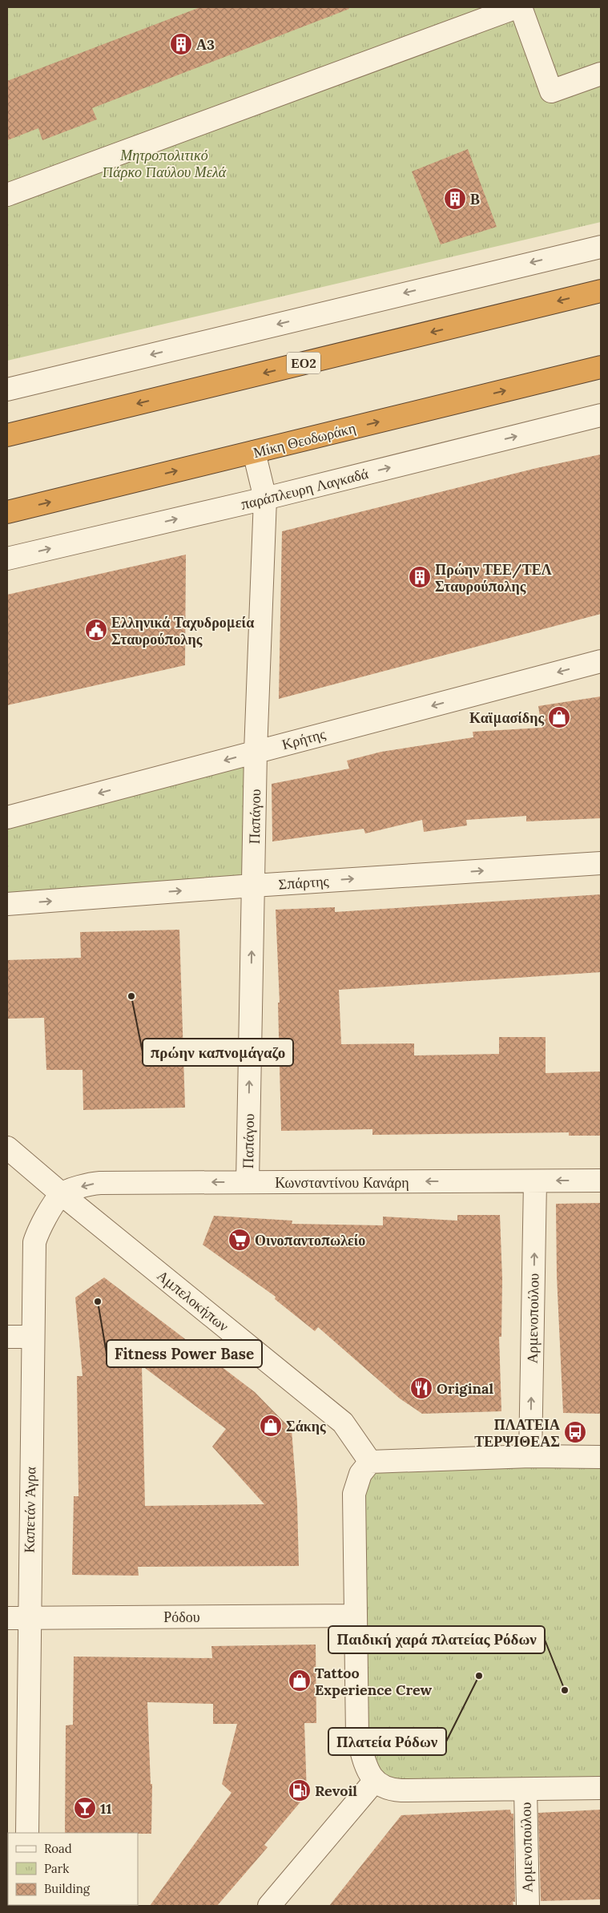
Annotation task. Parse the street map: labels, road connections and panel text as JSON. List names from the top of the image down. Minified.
{"streets":{"highway":["ΕΟ2","Μίκη Θεοδωράκη"],"street":["παράπλευρη Λαγκαδά","Κρήτης","Παπάγου","Σπάρτης","Κωνσταντίνου Κανάρη","Αμπελοκήπων","Αρμενοπούλου","Καπετάν Άγρα","Ρόδου"]},"crossings":[["Μίκη Θεοδωράκη","Παπάγου"],["παράπλευρη Λαγκαδά","Παπάγου"],["Κρήτης","Παπάγου"],["Παπάγου","Σπάρτης"],["Παπάγου","Κωνσταντίνου Κανάρη"],["Κωνσταντίνου Κανάρη","Αμπελοκήπων"],["Κωνσταντίνου Κανάρη","Αρμενοπούλου"],["Κωνσταντίνου Κανάρη","Καπετάν Άγρα"],["Αμπελοκήπων","Καπετάν Άγρα"],["Καπετάν Άγρα","Ρόδου"]],"one_way":["Κρήτης","Παπάγου","Σπάρτης","Κωνσταντίνου Κανάρη","Αρμενοπούλου"],"parks":["Μητροπολιτικό Πάρκο Παύλου Μελά"],"places":{"building":["Α3","Β","Πρώην ΤΕΕ/ΤΕΛ Σταυρούπολης"],"public building":["Ελληνικά Ταχυδρομεία Σταυρούπολης"],"shop":["Καϊμασίδης","Σάκης","Tattoo Experience Crew"],"other":["πρώην καπνομάγαζο","Fitness Power Base","Πλατεία Ρόδων","Παιδική χαρά πλατείας Ρόδων"],"supermarket":["Οινοπαντοπωλείο"],"restaurant":["Original"],"bus stop":["ΠΛΑΤΕΙΑ ΤΕΡΨΙΘΕΑΣ"],"fuel station":["Revoil"],"bar":["11"]},"legend":["Road","Park","Building"]}
